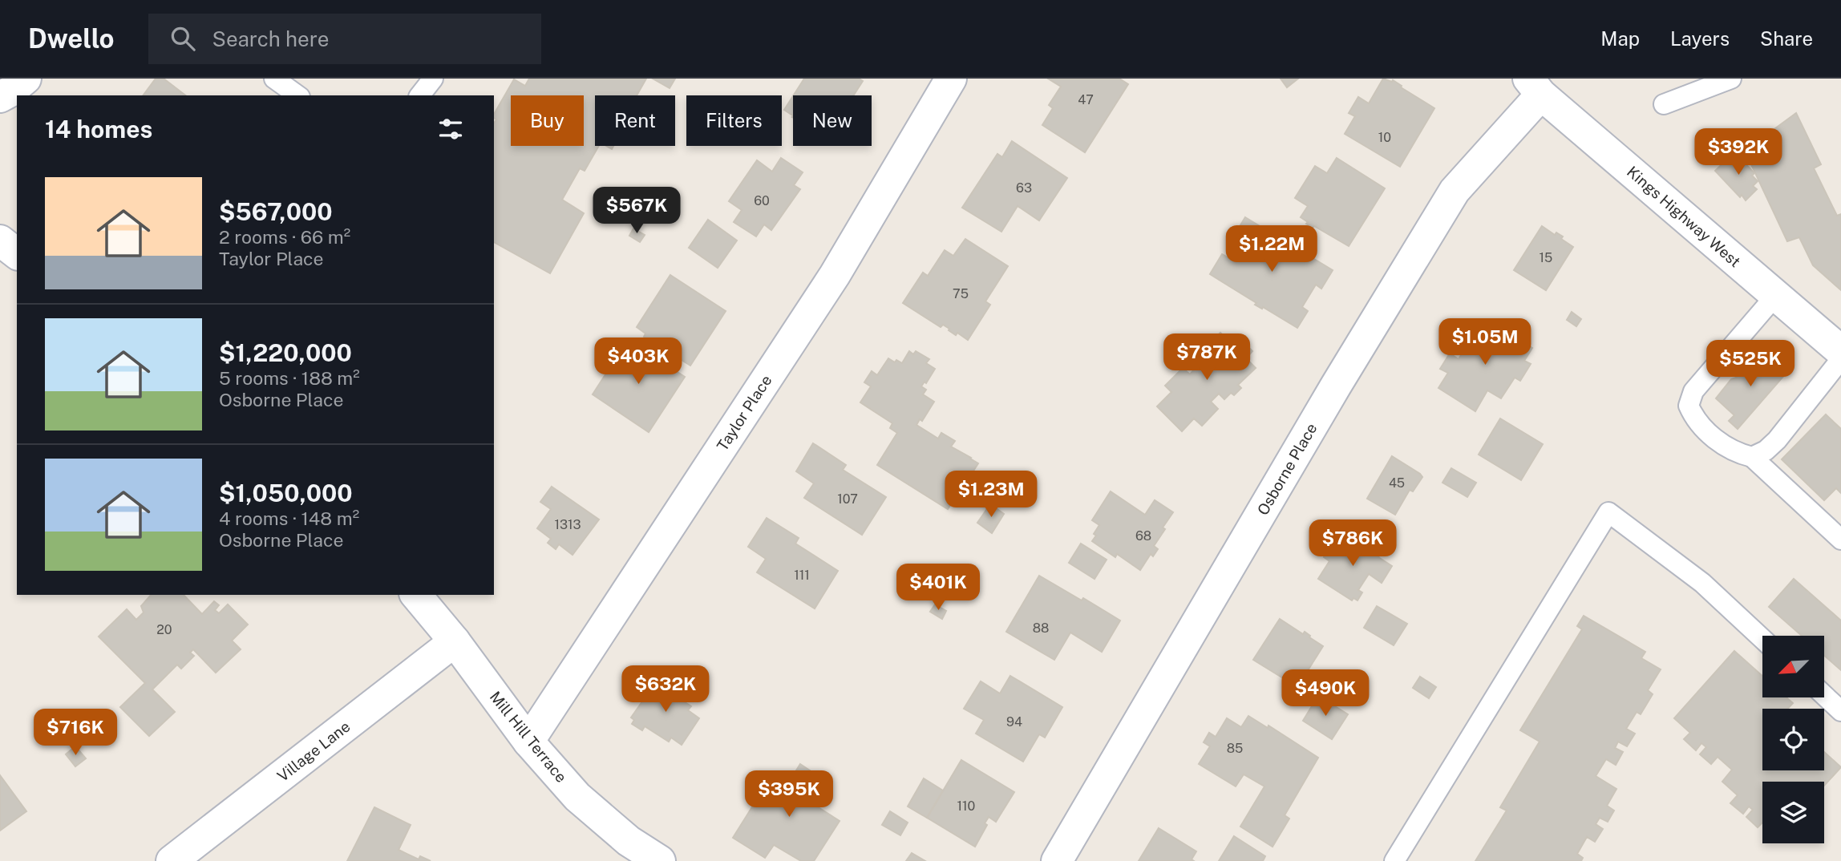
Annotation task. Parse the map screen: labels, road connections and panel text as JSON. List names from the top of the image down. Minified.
{"streets":{"street":["Kings Highway West","Taylor Place","Osborne Place","Mill Hill Terrace","Village Lane"]},"crossings":[["Kings Highway West","Osborne Place"],["Taylor Place","Mill Hill Terrace"],["Mill Hill Terrace","Village Lane"]],"house_numbers":["47","10","63","60","15","75","45","107","1313","68","111","88","20","94","85","110"],"north":"bottom left","page":{"header":"Dwello","search":"Search here","nav":["Map","Layers","Share"],"chip":["Buy","Rent","Filters","New"],"heading":"14 homes","price":["$392K","$567K","$1.22M","$1.05M","$787K","$403K","$525K","$1.23M","$786K","$401K","$632K","$490K","$716K","$395K"],"list":[{"name":"$567,000","note":"2 rooms · 66 m² · Taylor Place"},{"name":"$1,220,000","note":"5 rooms · 188 m² · Osborne Place"},{"name":"$1,050,000","note":"4 rooms · 148 m² · Osborne Place"}]}}
